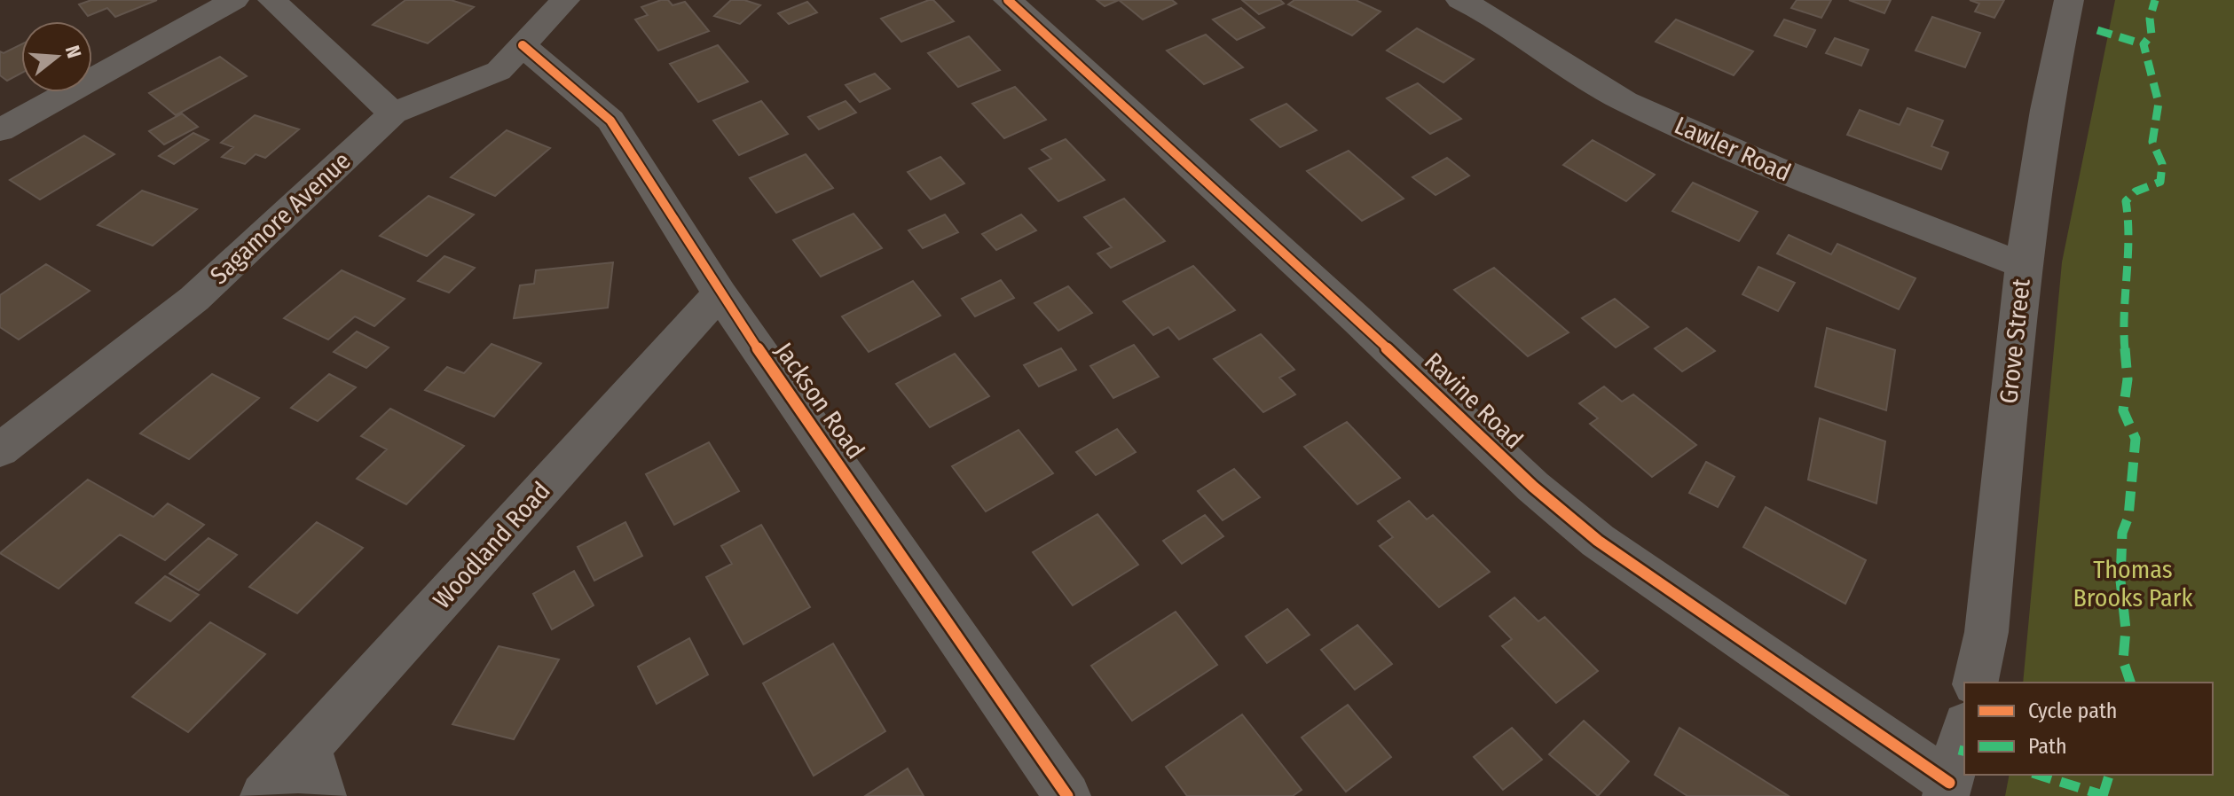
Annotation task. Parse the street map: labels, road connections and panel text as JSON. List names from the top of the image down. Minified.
{"streets":{"street":["Lawler Road","Sagamore Avenue","Grove Street","Jackson Road","Ravine Road","Woodland Road"]},"crossings":[["Lawler Road","Grove Street"],["Sagamore Avenue","Jackson Road"],["Jackson Road","Woodland Road"]],"parks":["Thomas Brooks Park"],"legend":["Cycle path","Path"],"north":"right"}
